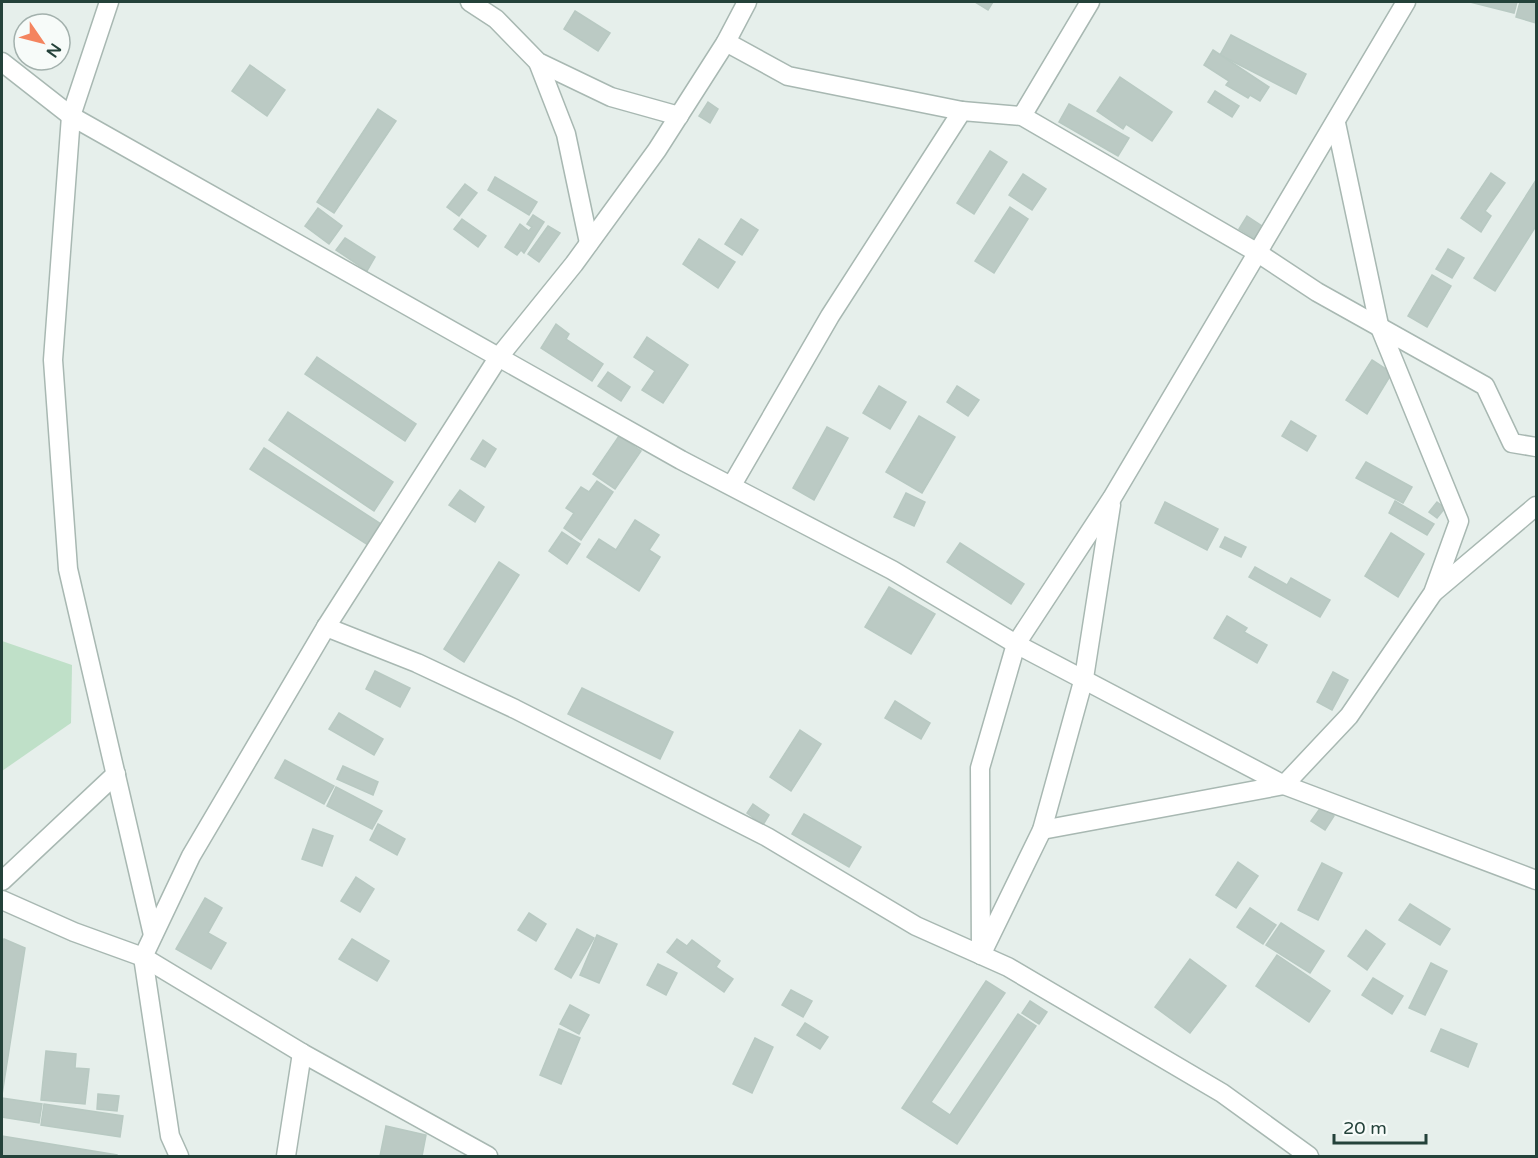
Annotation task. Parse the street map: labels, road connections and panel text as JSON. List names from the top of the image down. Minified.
{"scale_bar":"20 m","north":"bottom right"}
